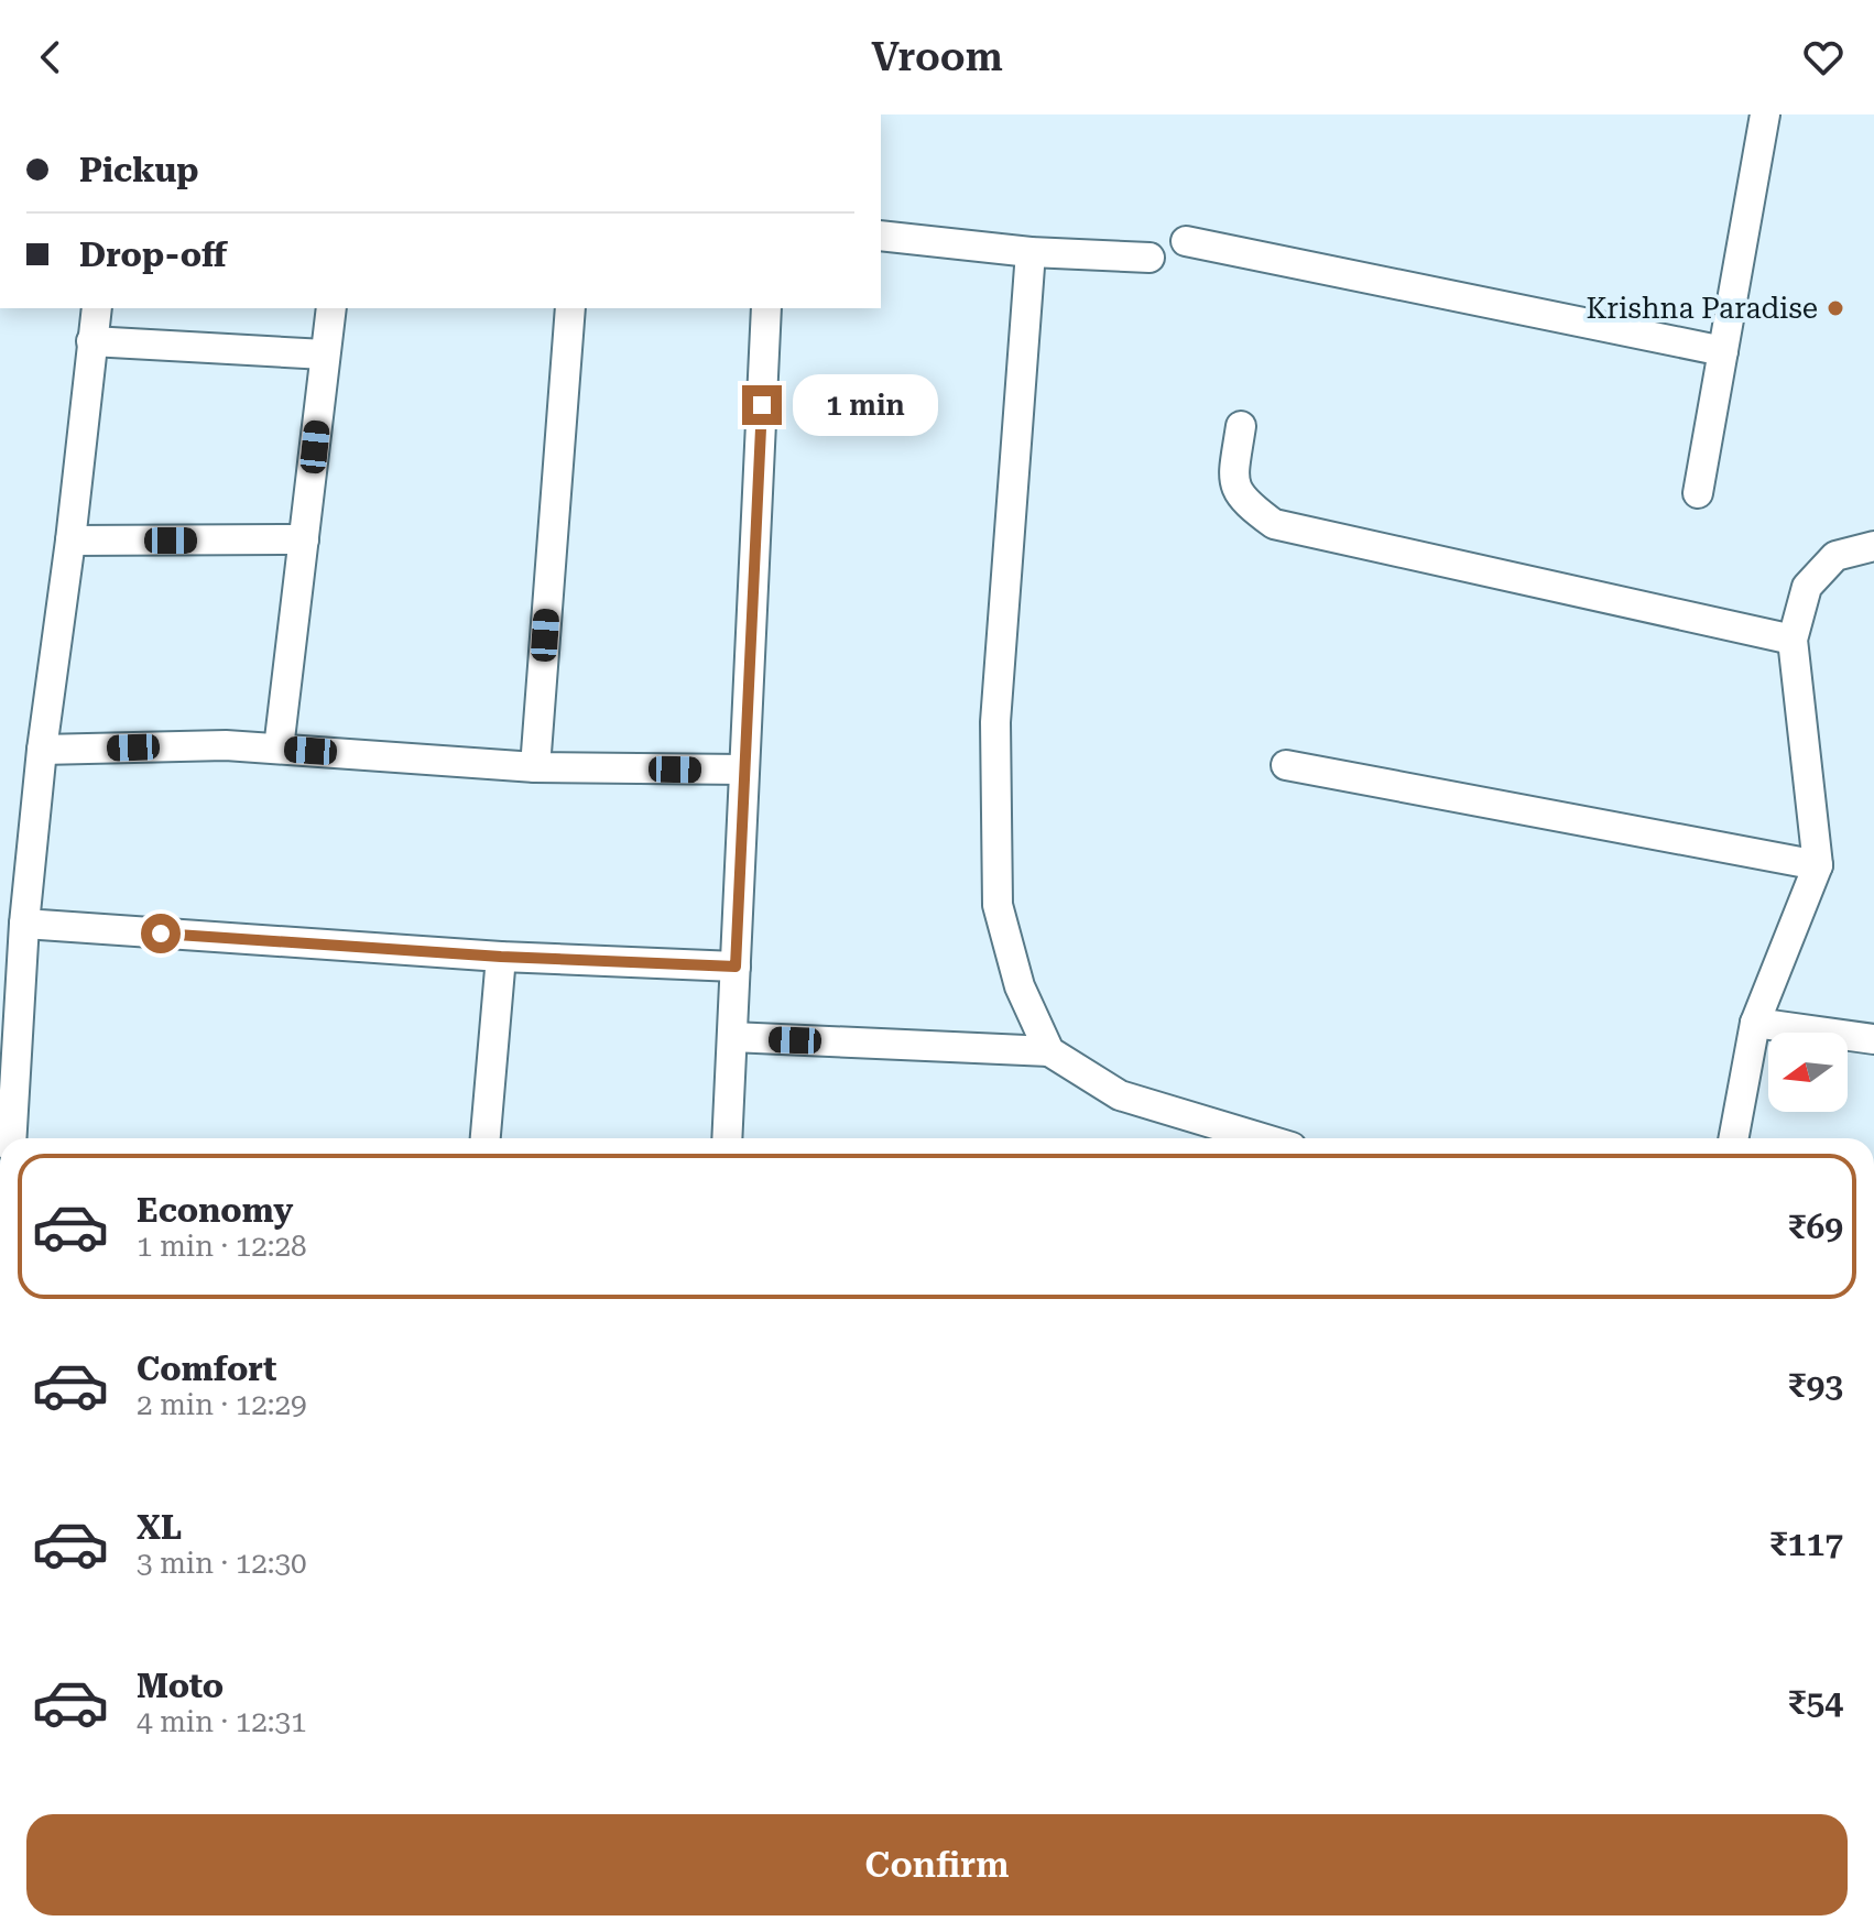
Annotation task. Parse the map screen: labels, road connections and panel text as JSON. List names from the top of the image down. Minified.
{"places":["Krishna Paradise"],"north":"left","page":{"header":"Vroom","banner":["Pickup","Drop-off"],"bubble":"1 min","list":[{"name":"Economy","note":"1 min · 12:28","value":"₹69"},{"name":"Comfort","note":"2 min · 12:29","value":"₹93"},{"name":"XL","note":"3 min · 12:30","value":"₹117"},{"name":"Moto","note":"4 min · 12:31","value":"₹54"}],"buttons":"Confirm"}}
